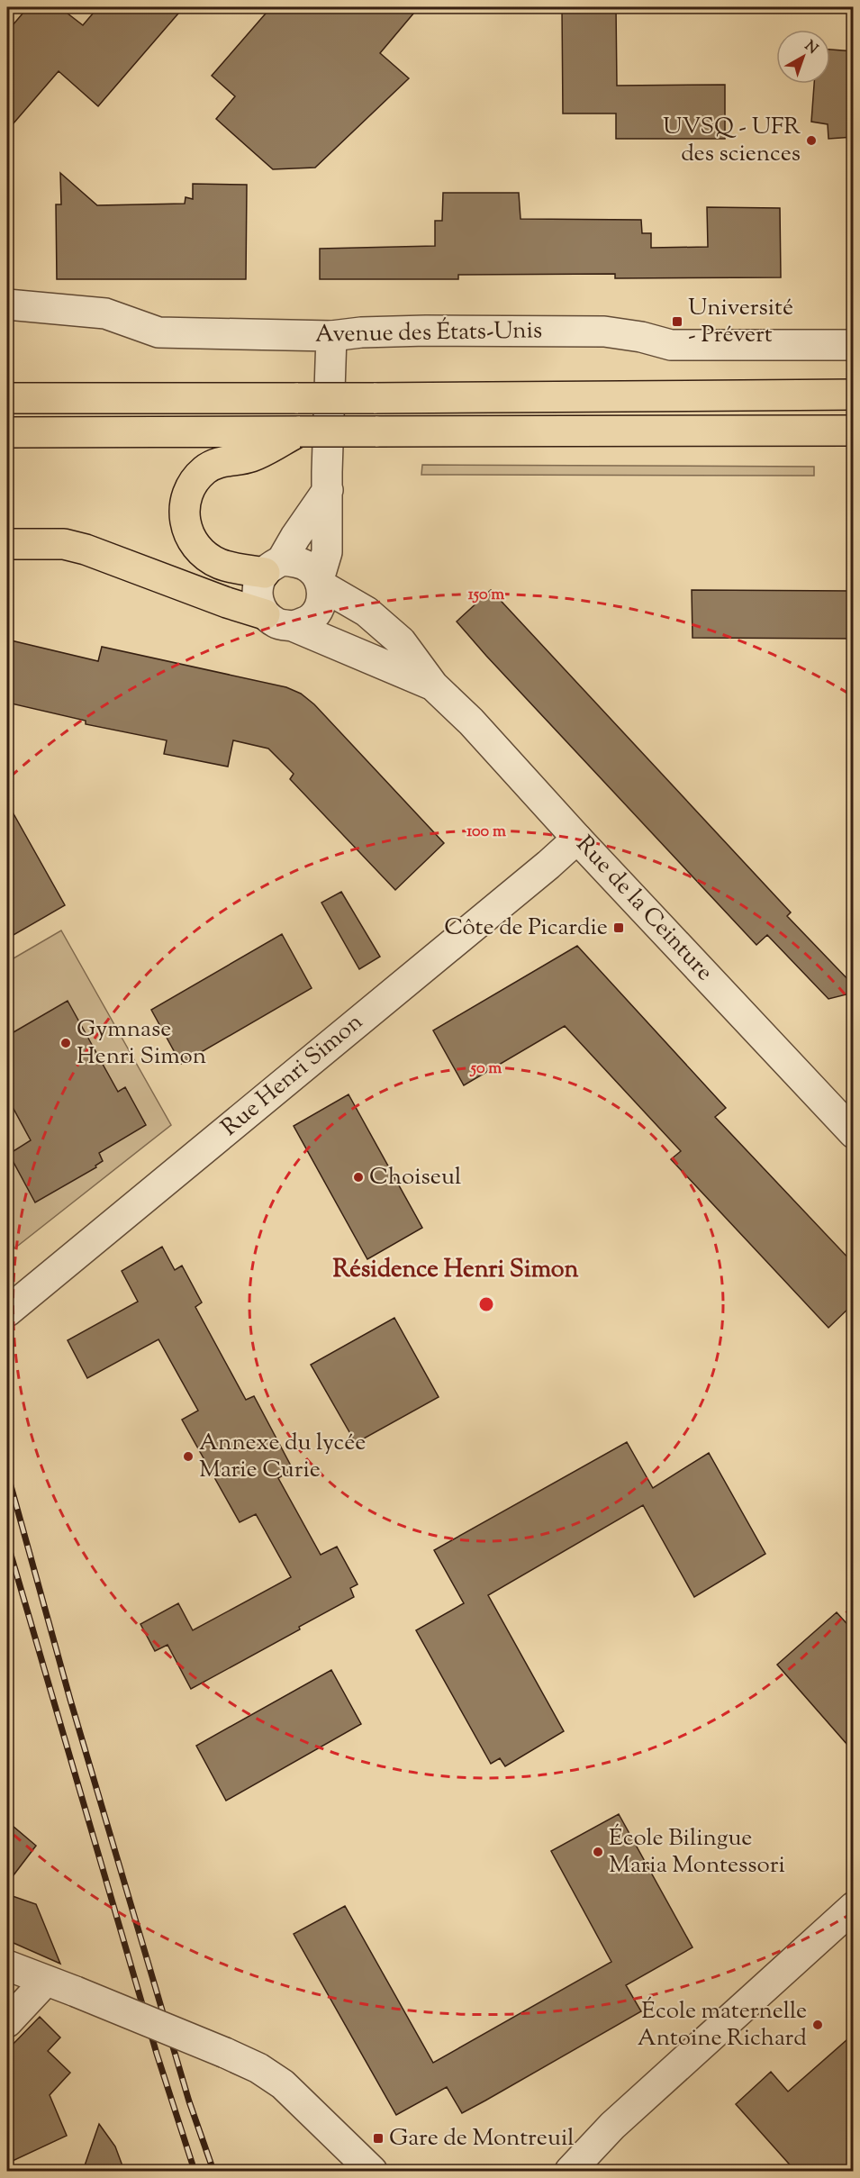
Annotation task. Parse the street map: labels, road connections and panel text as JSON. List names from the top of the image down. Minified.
{"streets":{"street":["Avenue des États-Unis","Rue de la Ceinture","Rue Henri Simon"]},"crossings":[["Rue de la Ceinture","Rue Henri Simon"]],"districts":["Résidence Henri Simon"],"places":{"other":["UVSQ - UFR des sciences","Gymnase Henri Simon","Choiseul","Annexe du lycée Marie Curie","École Bilingue Maria Montessori","École maternelle Antoine Richard"],"transit":["Université - Prévert","Côte de Picardie","Gare de Montreuil"]},"north":"top right","rings":["150 m","100 m","50 m"]}
